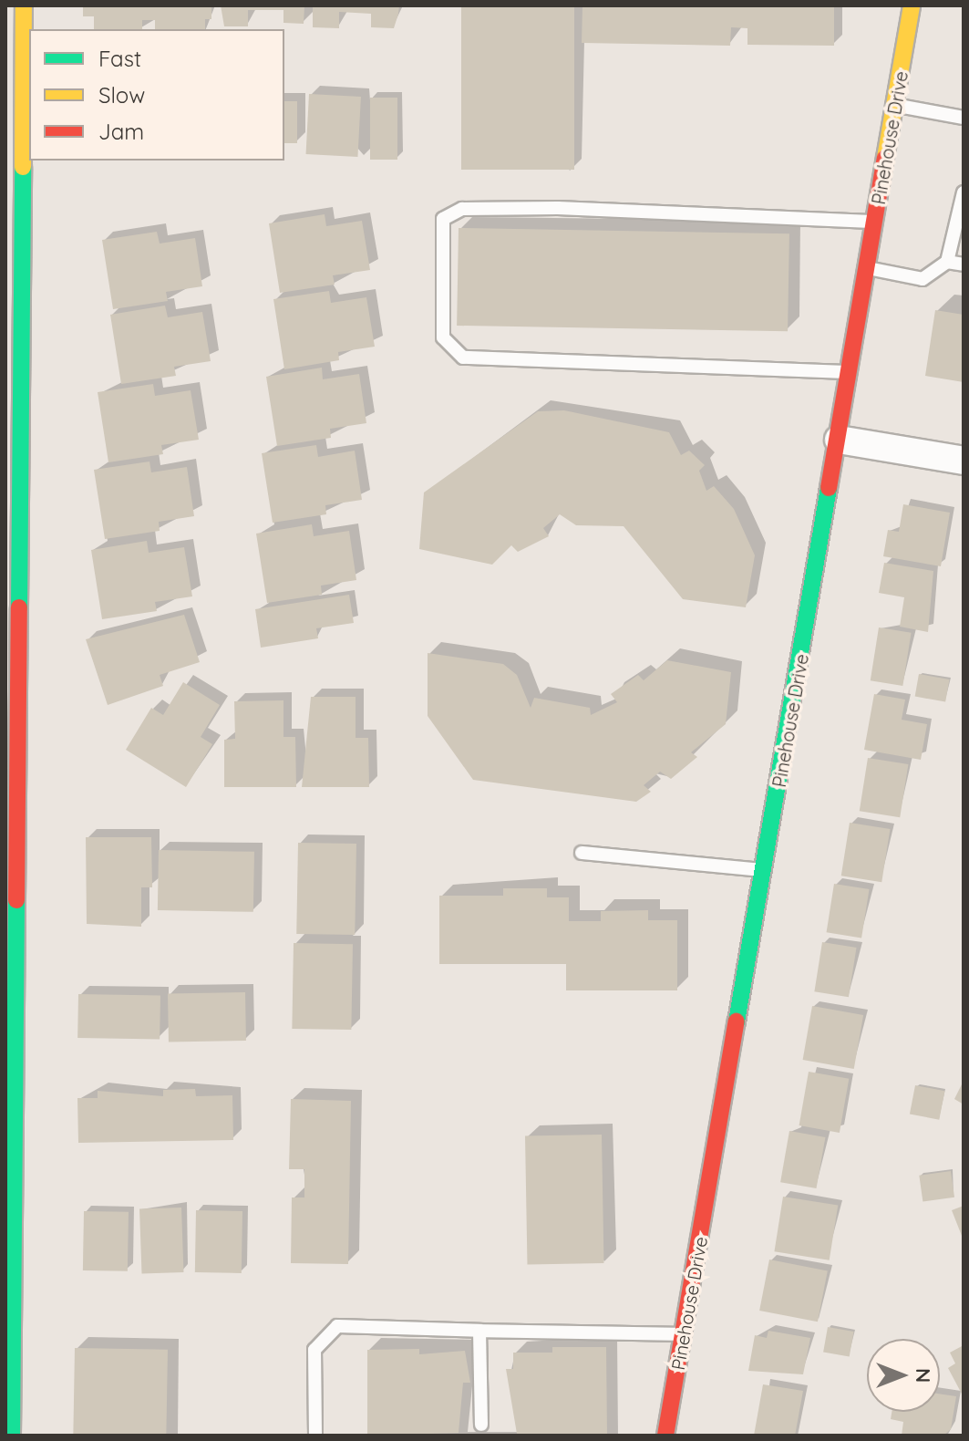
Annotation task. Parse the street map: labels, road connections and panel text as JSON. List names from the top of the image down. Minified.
{"streets":{"street":["Pinehouse Drive"]},"legend":["Fast","Slow","Jam"],"north":"right"}
